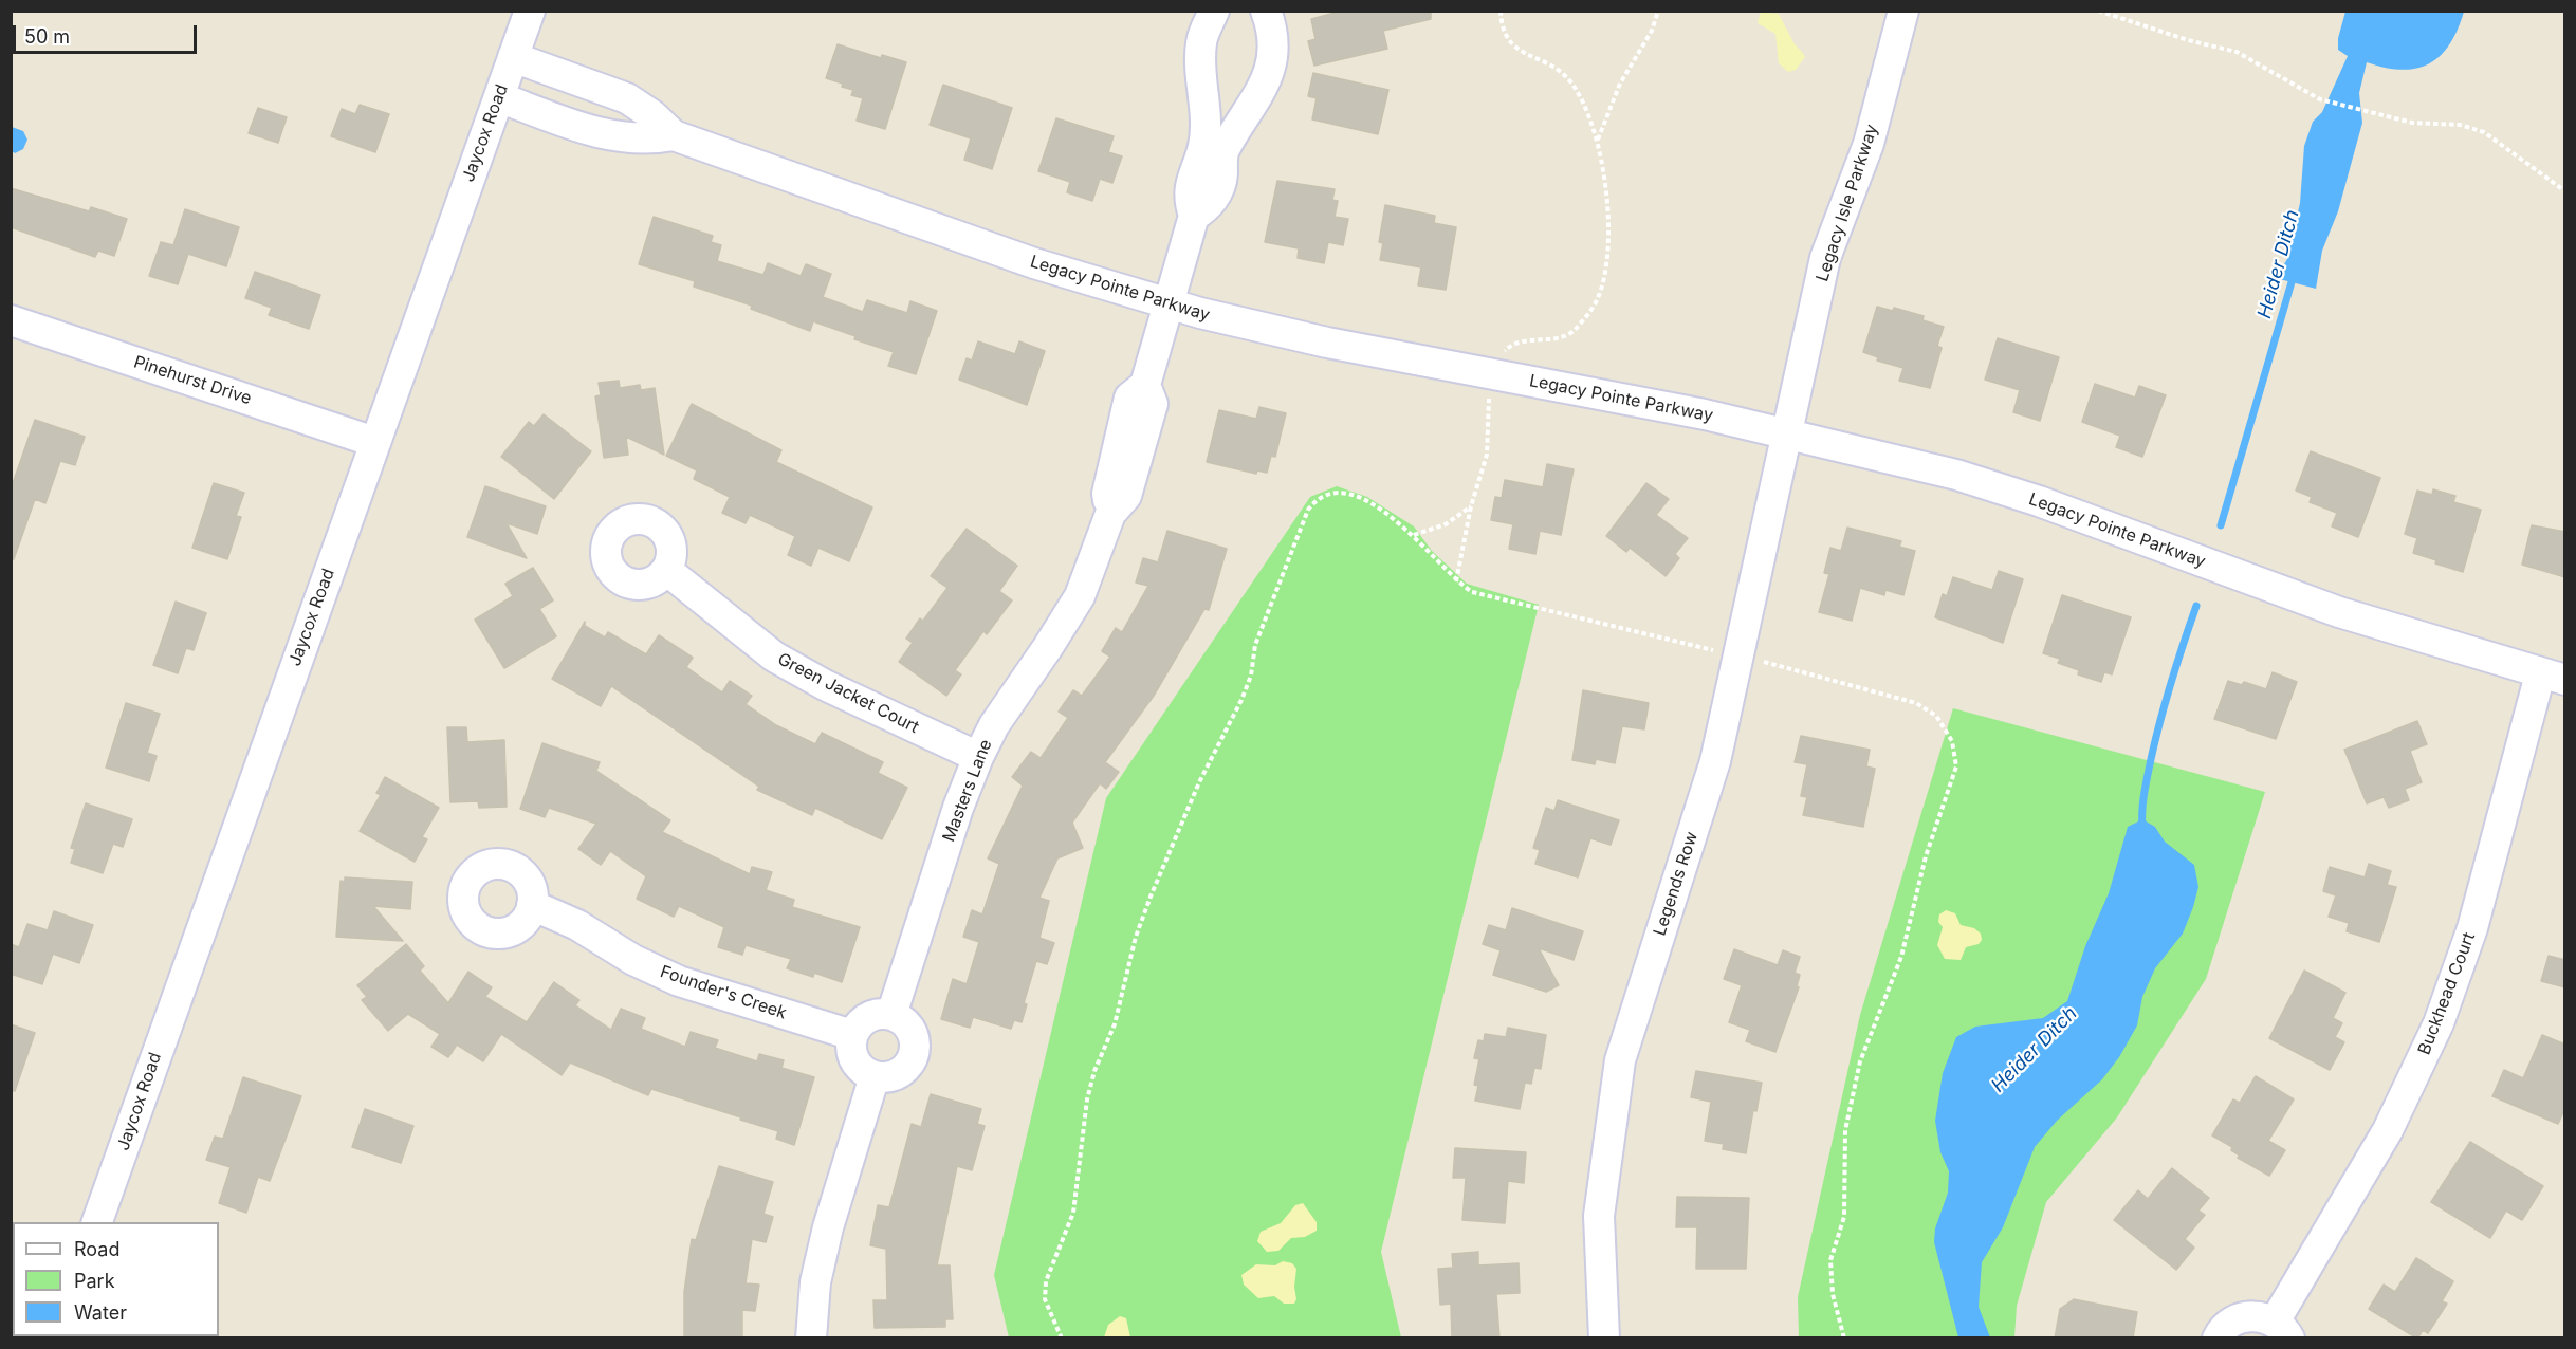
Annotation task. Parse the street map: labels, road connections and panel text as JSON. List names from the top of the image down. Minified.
{"streets":{"street":["Jaycox Road","Legacy Isle Parkway","Legacy Pointe Parkway","Pinehurst Drive","Green Jacket Court","Masters Lane","Legends Row","Founder's Creek","Buckhead Court"]},"crossings":[["Jaycox Road","Legacy Pointe Parkway"],["Jaycox Road","Pinehurst Drive"],["Legacy Isle Parkway","Legacy Pointe Parkway"],["Legacy Isle Parkway","Legends Row"],["Legacy Pointe Parkway","Masters Lane"],["Legacy Pointe Parkway","Legends Row"],["Legacy Pointe Parkway","Buckhead Court"],["Green Jacket Court","Masters Lane"],["Masters Lane","Founder's Creek"]],"water":["Heider Ditch"],"legend":["Road","Park","Water"],"scale_bar":"50 m"}
